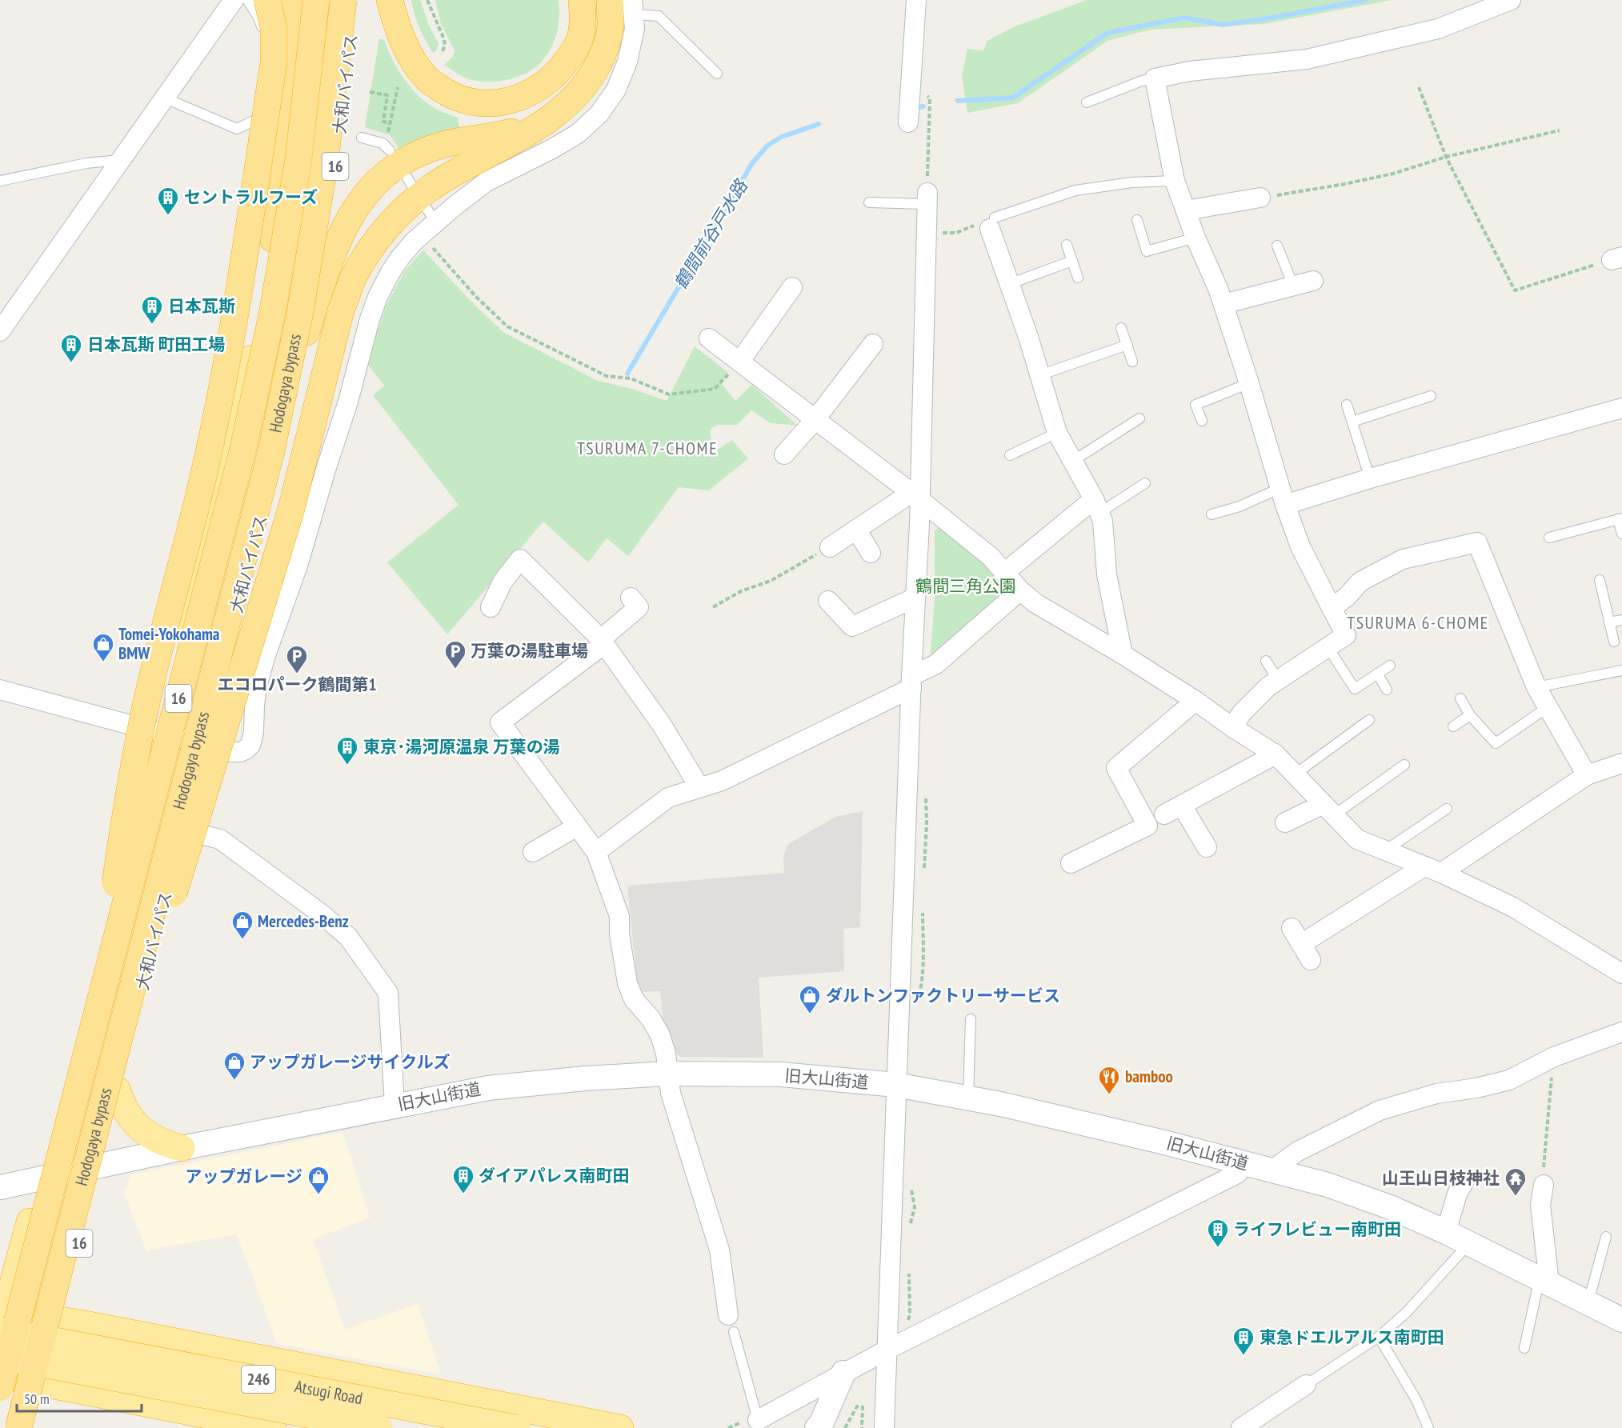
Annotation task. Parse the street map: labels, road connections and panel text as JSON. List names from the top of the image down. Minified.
{"streets":{"highway":["大和バイパス","16","Hodogaya bypass","246","Atsugi Road"],"street":["旧大山街道"]},"crossings":[["大和バイパス","Hodogaya bypass"],["16","Hodogaya bypass"],["16","旧大山街道"],["16","Atsugi Road"],["Hodogaya bypass","旧大山街道"]],"districts":["TSURUMA 7-CHOME","TSURUMA 6-CHOME"],"water":["鶴間前谷戸水路"],"parks":["鶴間三角公園"],"places":{"building":["セントラルフーズ","日本瓦斯","日本瓦斯 町田工場","東京･湯河原温泉 万葉の湯","ダイアパレス南町田","ライフレビュー南町田","東急ドエルアルス南町田"],"shop":["Tomei-Yokohama BMW","Mercedes-Benz","ダルトンファクトリーサービス","アップガレージサイクルズ","アップガレージ"],"parking":["万葉の湯駐車場","エコロパーク鶴間第1"],"restaurant":["bamboo"],"temple":["山王山日枝神社"]},"scale_bar":"50 m"}
